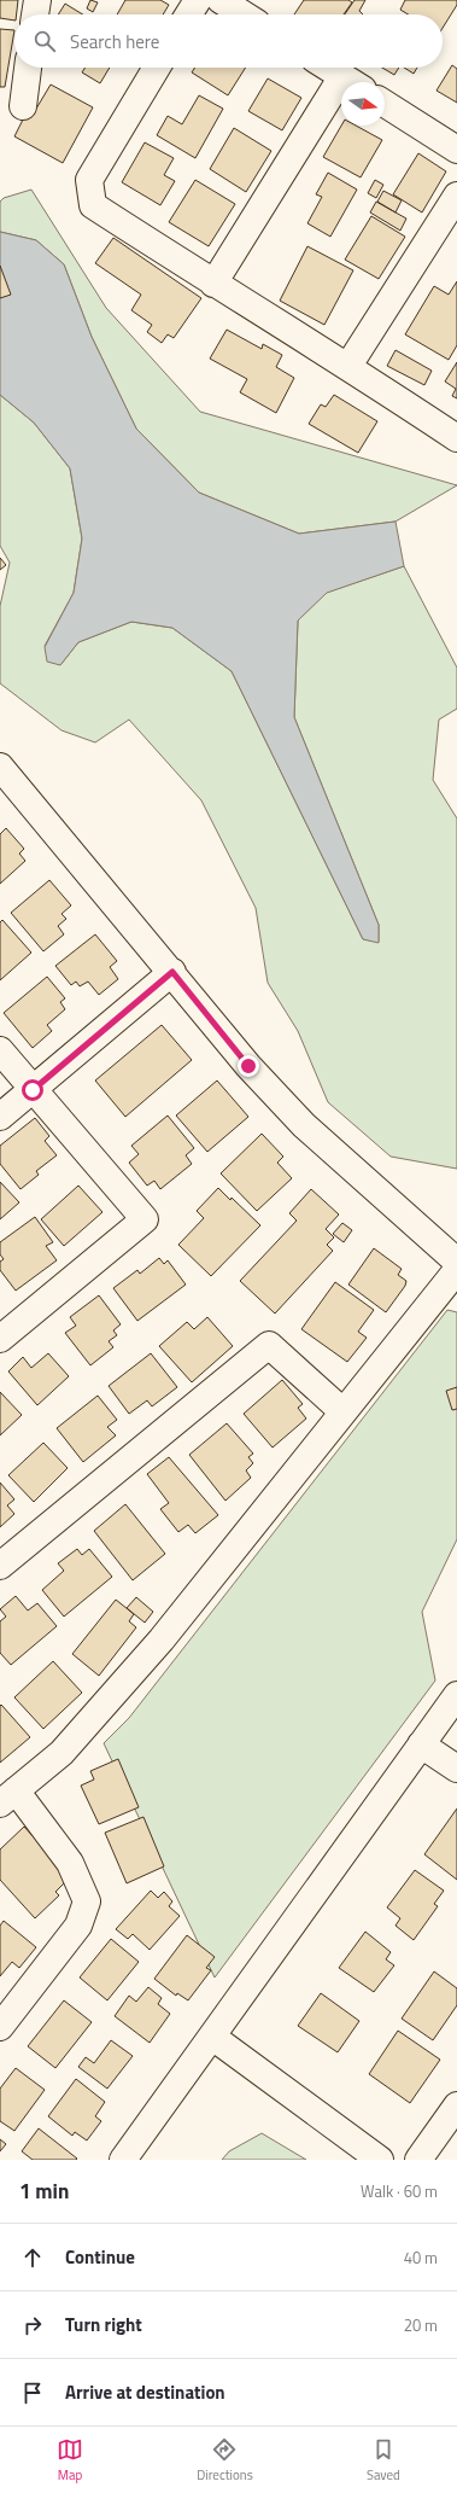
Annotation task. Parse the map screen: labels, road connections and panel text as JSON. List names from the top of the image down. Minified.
{"north":"right","page":{"search":"Search here","heading":["1 min","Walk · 60 m"],"list":[["Continue","40 m"],["Turn right","20 m"],"Arrive at destination"],"nav":["Map","Directions","Saved"]}}
